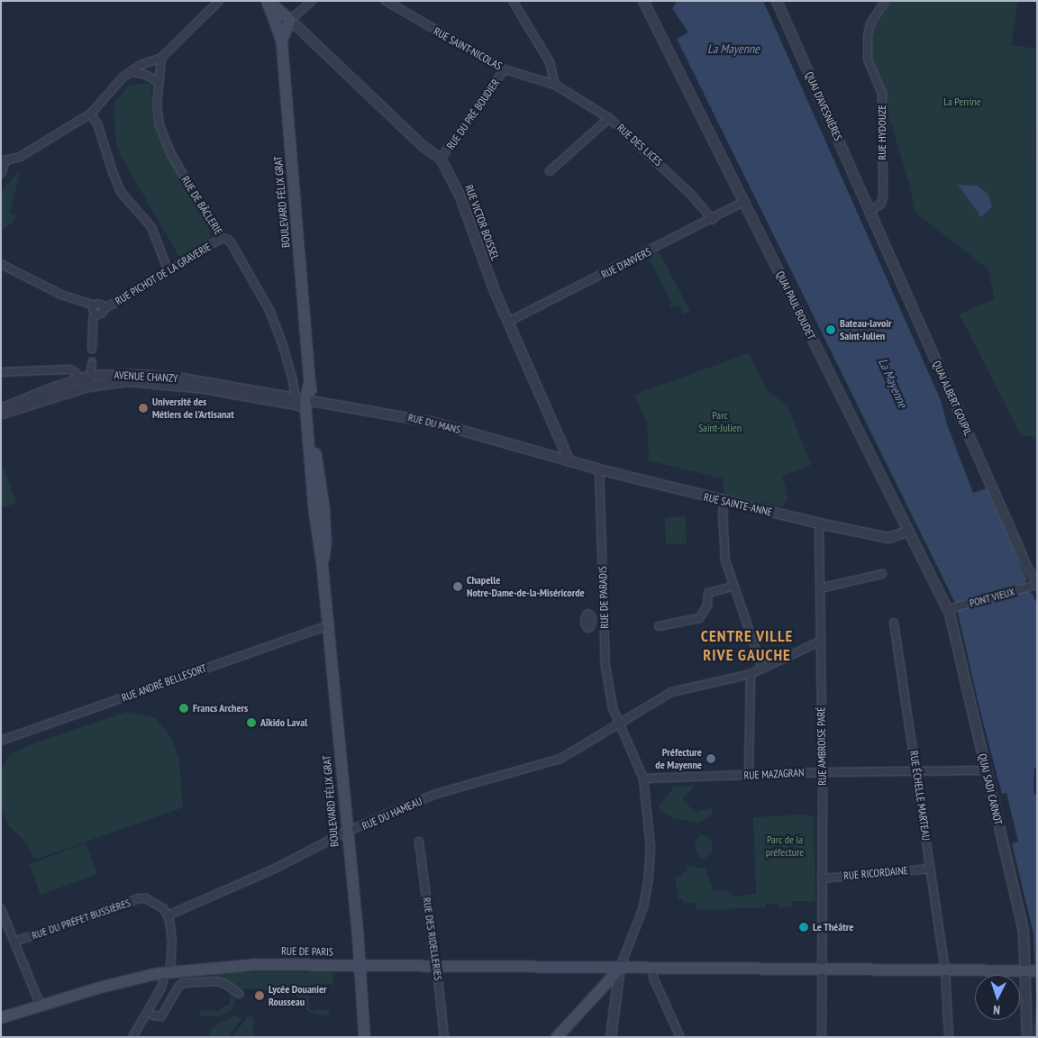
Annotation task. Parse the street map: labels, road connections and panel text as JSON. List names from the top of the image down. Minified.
{"streets":{"main road":["BOULEVARD FÉLIX GRAT","RUE VICTOR BOISSEL","RUE DE PARIS"],"street":["RUE SAINT-NICOLAS","QUAI D'AVESNIÈRES","RUE DU PRÉ BOUDIER","RUE HYDOUZE","RUE DES LICES","RUE DE BÂCLERIE","RUE D'ANVERS","RUE PICHOT DE LA GRAVERIE","QUAI PAUL BOUDET","AVENUE CHANZY","QUAI ALBERT GOUPIL","RUE DU MANS","RUE SAINTE-ANNE","RUE DE PARADIS","PONT VIEUX","RUE ANDRÉ BELLESORT","RUE AMBROISE PARÉ","RUE MAZAGRAN","QUAI SADI CARNOT","RUE ÉCHELLE MARTEAU","RUE DU HAMEAU","RUE RICORDAINE","RUE DU PRÉFET BUSSIÈRES","RUE DES RIDELLERIES"]},"crossings":[["RUE SAINT-NICOLAS","RUE DU PRÉ BOUDIER"],["RUE SAINT-NICOLAS","RUE DES LICES"],["QUAI D'AVESNIÈRES","RUE HYDOUZE"],["QUAI D'AVESNIÈRES","QUAI ALBERT GOUPIL"],["RUE DU PRÉ BOUDIER","RUE VICTOR BOISSEL"],["RUE HYDOUZE","QUAI ALBERT GOUPIL"],["RUE DES LICES","RUE D'ANVERS"],["BOULEVARD FÉLIX GRAT","RUE DE BÂCLERIE"],["BOULEVARD FÉLIX GRAT","RUE VICTOR BOISSEL"],["BOULEVARD FÉLIX GRAT","AVENUE CHANZY"],["BOULEVARD FÉLIX GRAT","RUE DU MANS"],["BOULEVARD FÉLIX GRAT","RUE ANDRÉ BELLESORT"],["BOULEVARD FÉLIX GRAT","RUE DU HAMEAU"],["BOULEVARD FÉLIX GRAT","RUE DE PARIS"],["RUE DE BÂCLERIE","RUE PICHOT DE LA GRAVERIE"],["RUE DE BÂCLERIE","AVENUE CHANZY"],["RUE DE BÂCLERIE","RUE DU MANS"],["RUE VICTOR BOISSEL","RUE D'ANVERS"],["RUE VICTOR BOISSEL","RUE DU MANS"],["RUE VICTOR BOISSEL","RUE SAINTE-ANNE"],["RUE D'ANVERS","QUAI PAUL BOUDET"],["QUAI PAUL BOUDET","RUE SAINTE-ANNE"],["QUAI PAUL BOUDET","PONT VIEUX"],["QUAI PAUL BOUDET","QUAI SADI CARNOT"],["AVENUE CHANZY","RUE DU MANS"],["QUAI ALBERT GOUPIL","PONT VIEUX"],["RUE DU MANS","RUE SAINTE-ANNE"],["RUE SAINTE-ANNE","RUE DE PARADIS"],["RUE SAINTE-ANNE","RUE AMBROISE PARÉ"],["RUE DE PARADIS","RUE MAZAGRAN"],["RUE DE PARADIS","RUE DU HAMEAU"],["RUE DE PARADIS","RUE DE PARIS"],["PONT VIEUX","QUAI SADI CARNOT"],["RUE AMBROISE PARÉ","RUE MAZAGRAN"],["RUE AMBROISE PARÉ","RUE DU HAMEAU"],["RUE AMBROISE PARÉ","RUE RICORDAINE"],["RUE AMBROISE PARÉ","RUE DE PARIS"],["RUE MAZAGRAN","QUAI SADI CARNOT"],["RUE MAZAGRAN","RUE ÉCHELLE MARTEAU"],["QUAI SADI CARNOT","RUE DE PARIS"],["RUE ÉCHELLE MARTEAU","RUE RICORDAINE"],["RUE ÉCHELLE MARTEAU","RUE DE PARIS"],["RUE DU HAMEAU","RUE DU PRÉFET BUSSIÈRES"],["RUE DES RIDELLERIES","RUE DE PARIS"]],"districts":["CENTRE VILLE RIVE GAUCHE"],"water":["La Mayenne"],"parks":["La Perrine","Parc Saint-Julien","Parc de la préfecture"],"places":["Bateau-lavoir Saint-Julien","Université des Métiers de l'Artisanat","Chapelle Notre-Dame-de-la-Miséricorde","Francs Archers","Aîkido Laval","Préfecture de Mayenne","Le Théâtre","Lycée Douanier Rousseau"],"north":"bottom"}
